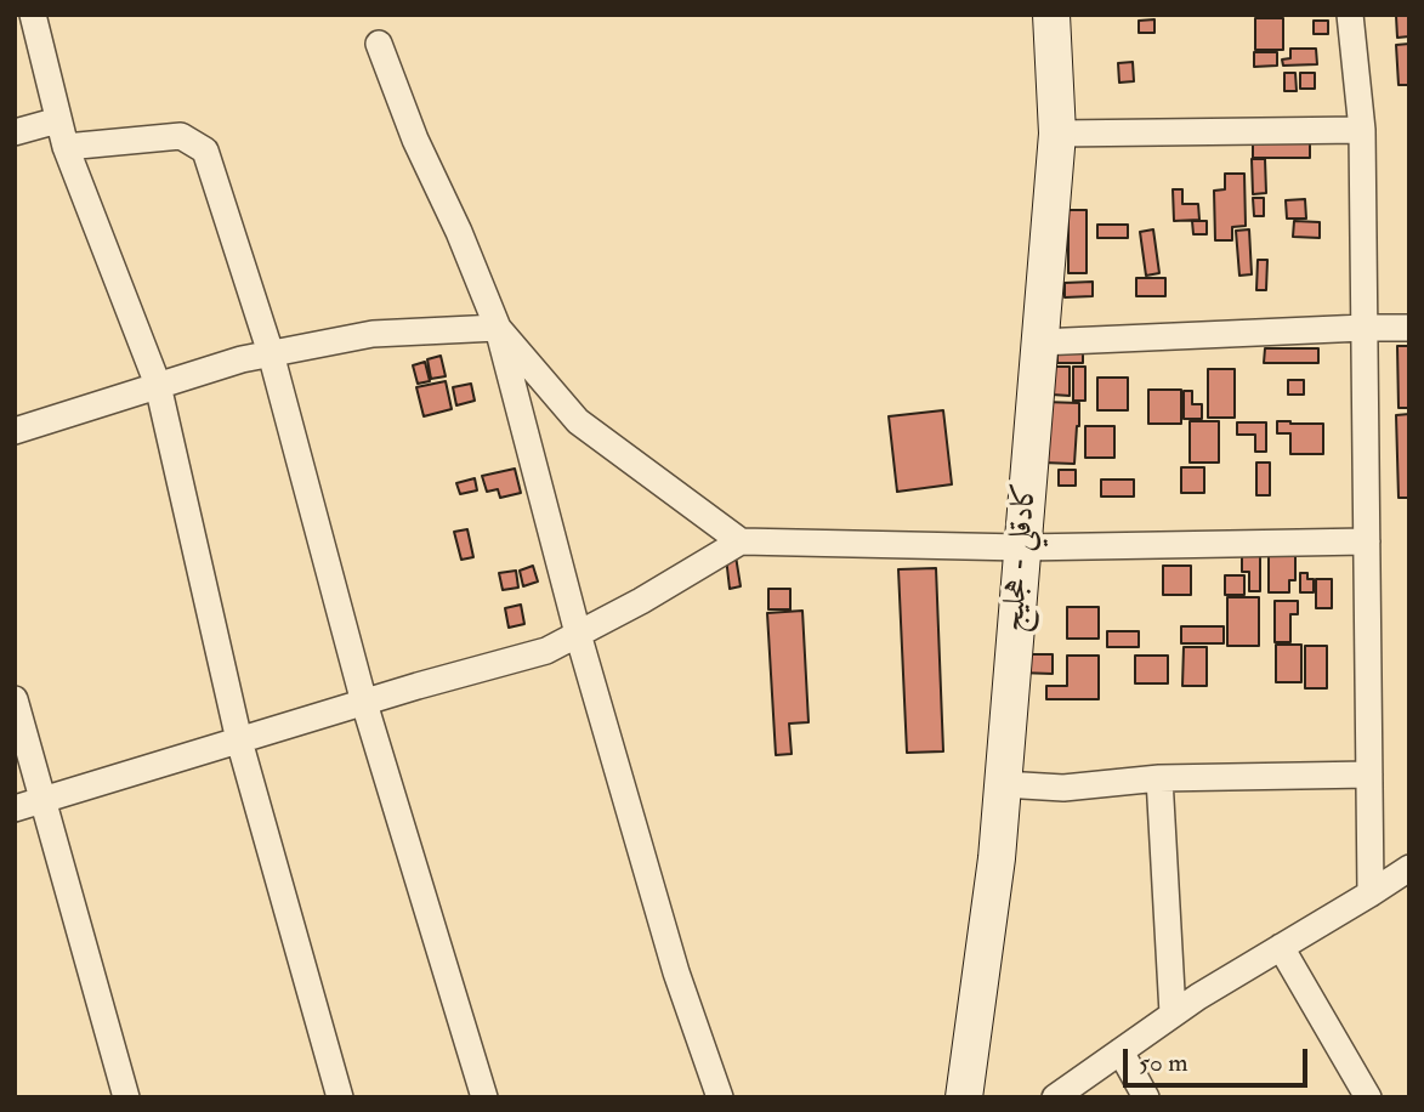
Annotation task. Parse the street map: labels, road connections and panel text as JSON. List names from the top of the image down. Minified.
{"streets":{"street":["كادقلي - هجليج"]},"scale_bar":"50 m"}
